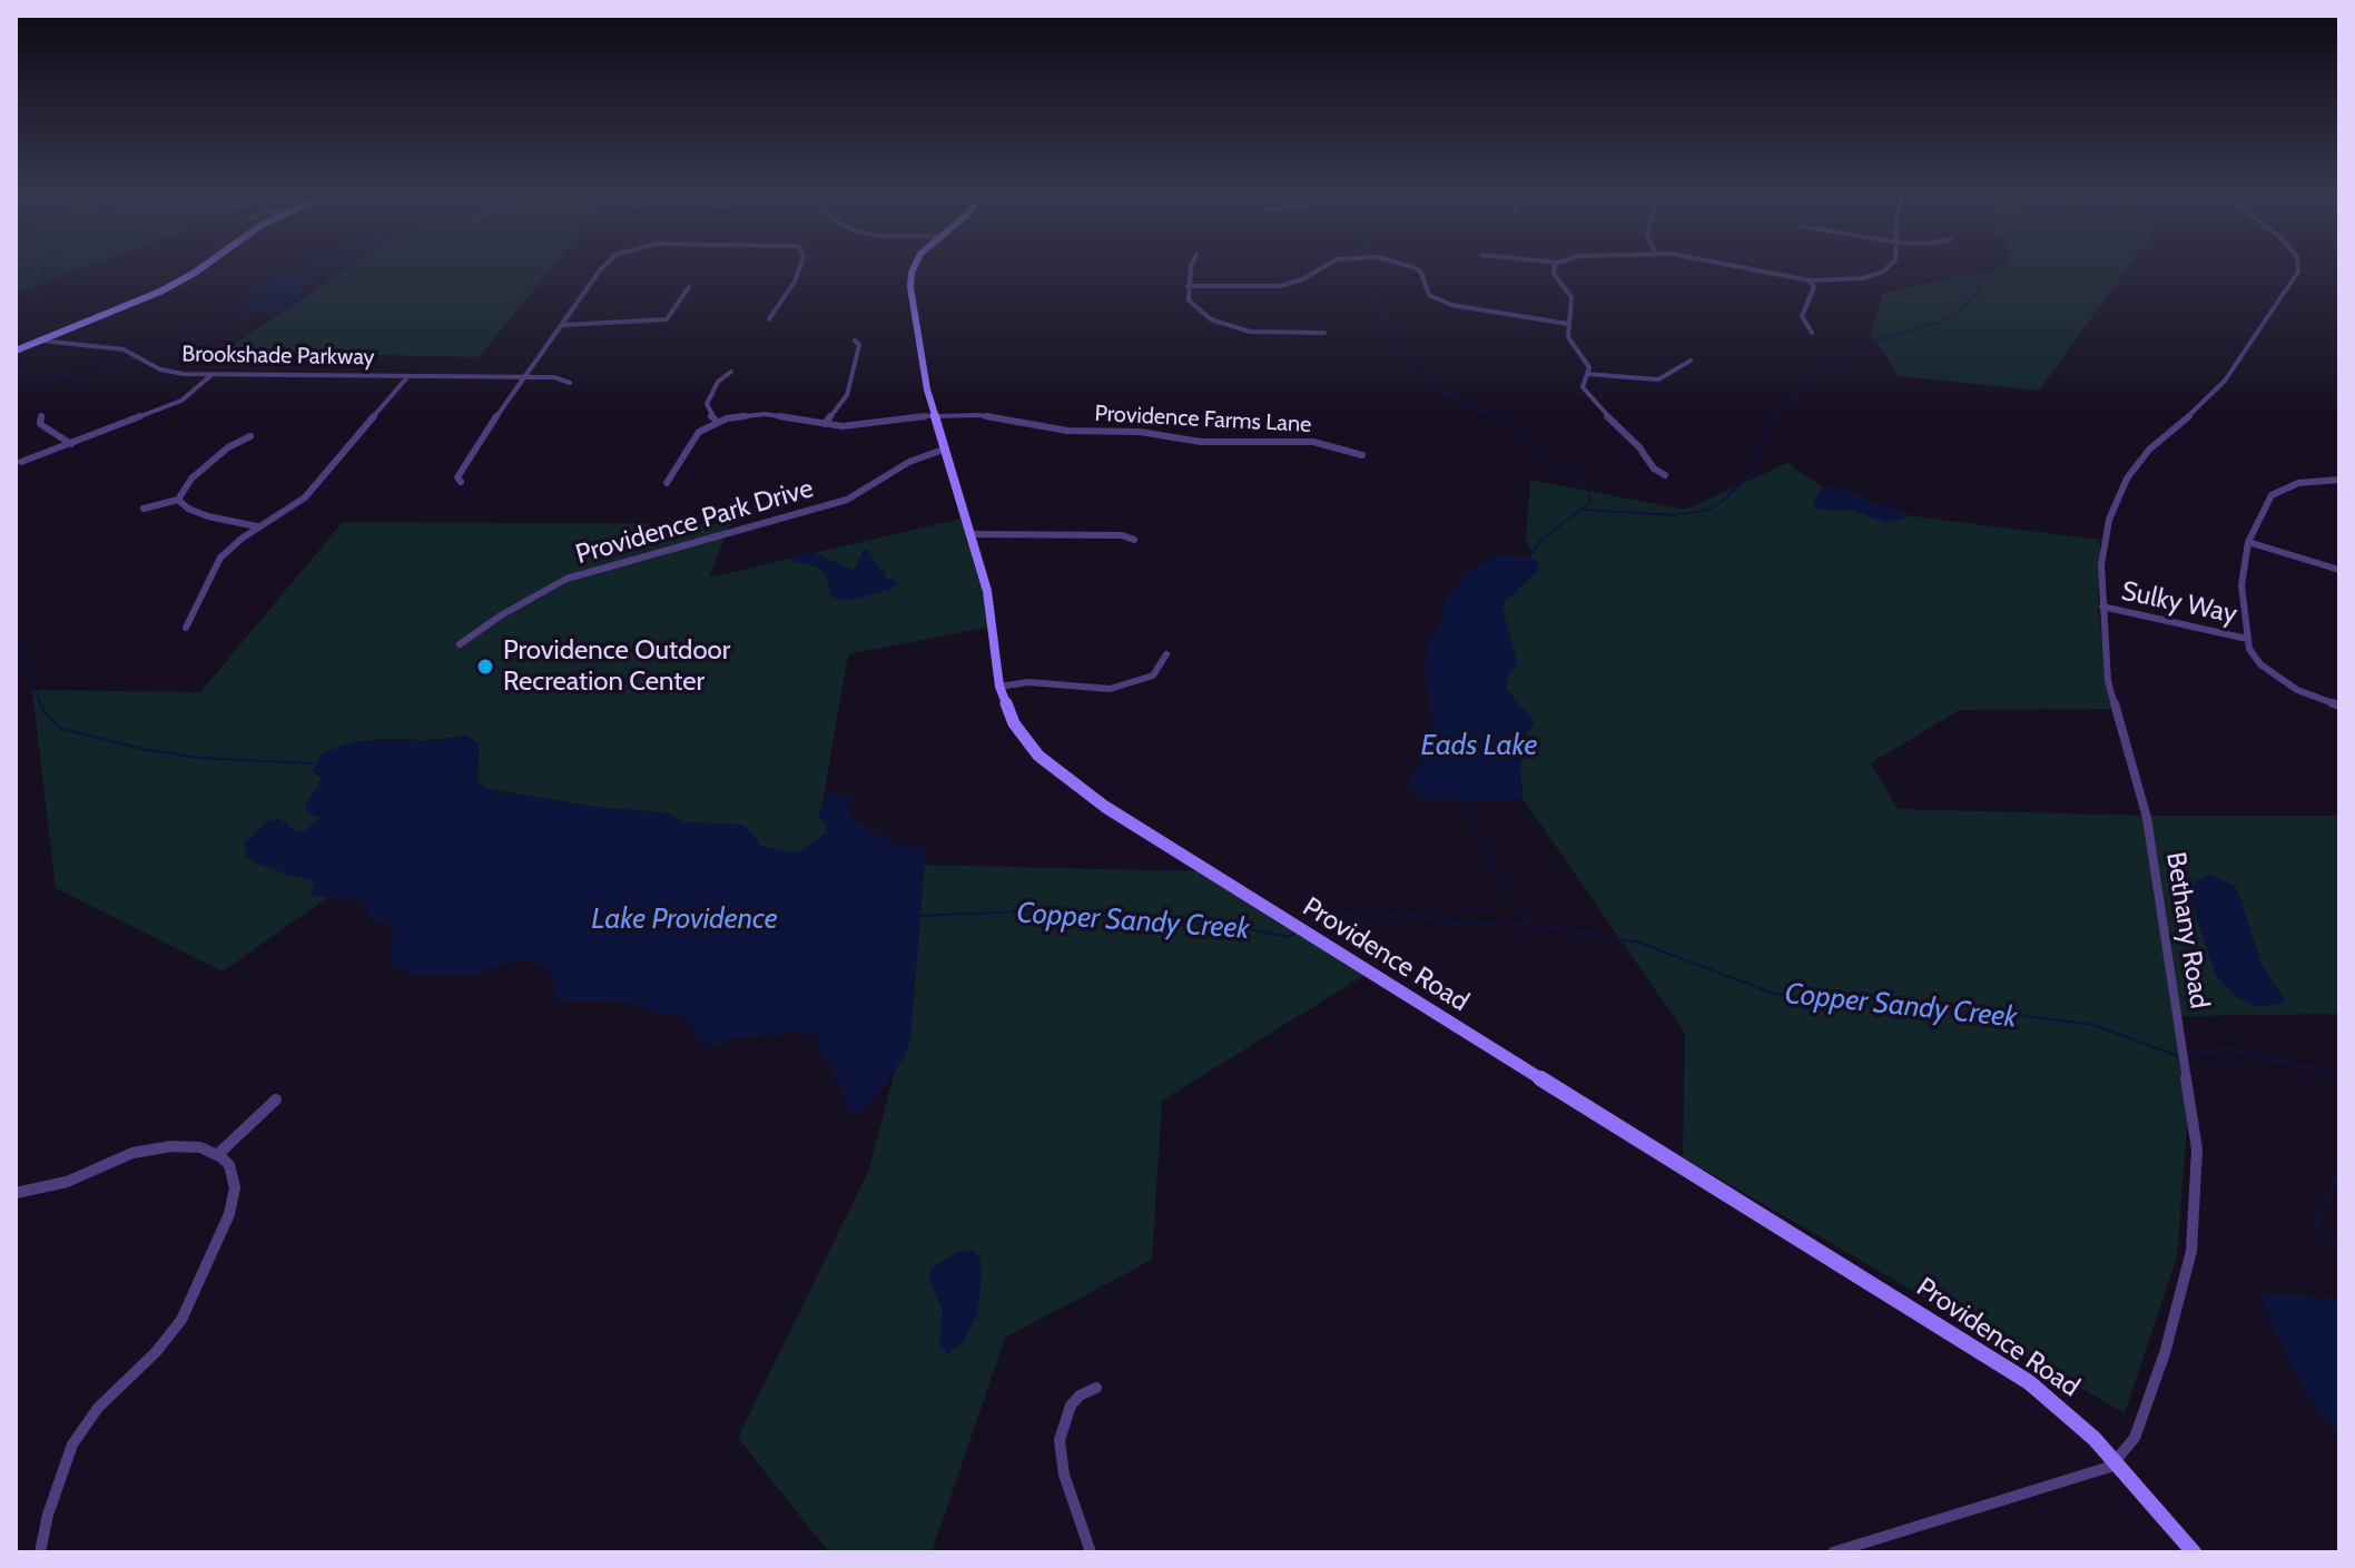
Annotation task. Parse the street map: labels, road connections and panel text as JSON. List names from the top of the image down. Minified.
{"streets":{"street":["Brookshade Parkway","Providence Farms Lane","Providence Park Drive","Sulky Way","Bethany Road","Providence Road"]},"crossings":[["Providence Farms Lane","Providence Road"],["Providence Park Drive","Providence Road"],["Sulky Way","Bethany Road"],["Bethany Road","Providence Road"]],"water":["Eads Lake","Lake Providence","Copper Sandy Creek"],"places":["Providence Outdoor Recreation Center"]}
